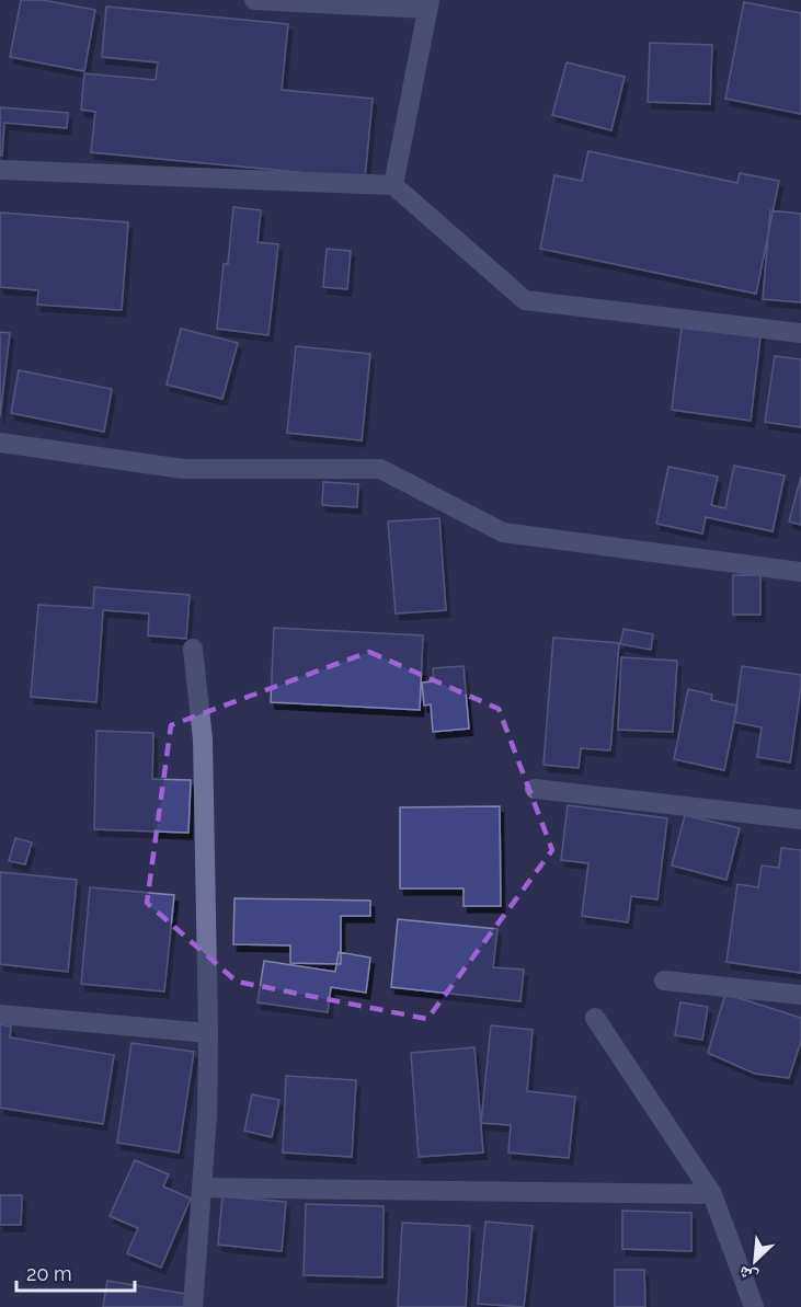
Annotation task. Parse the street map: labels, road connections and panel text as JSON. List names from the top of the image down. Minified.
{"scale_bar":"20 m","north":"bottom left"}
